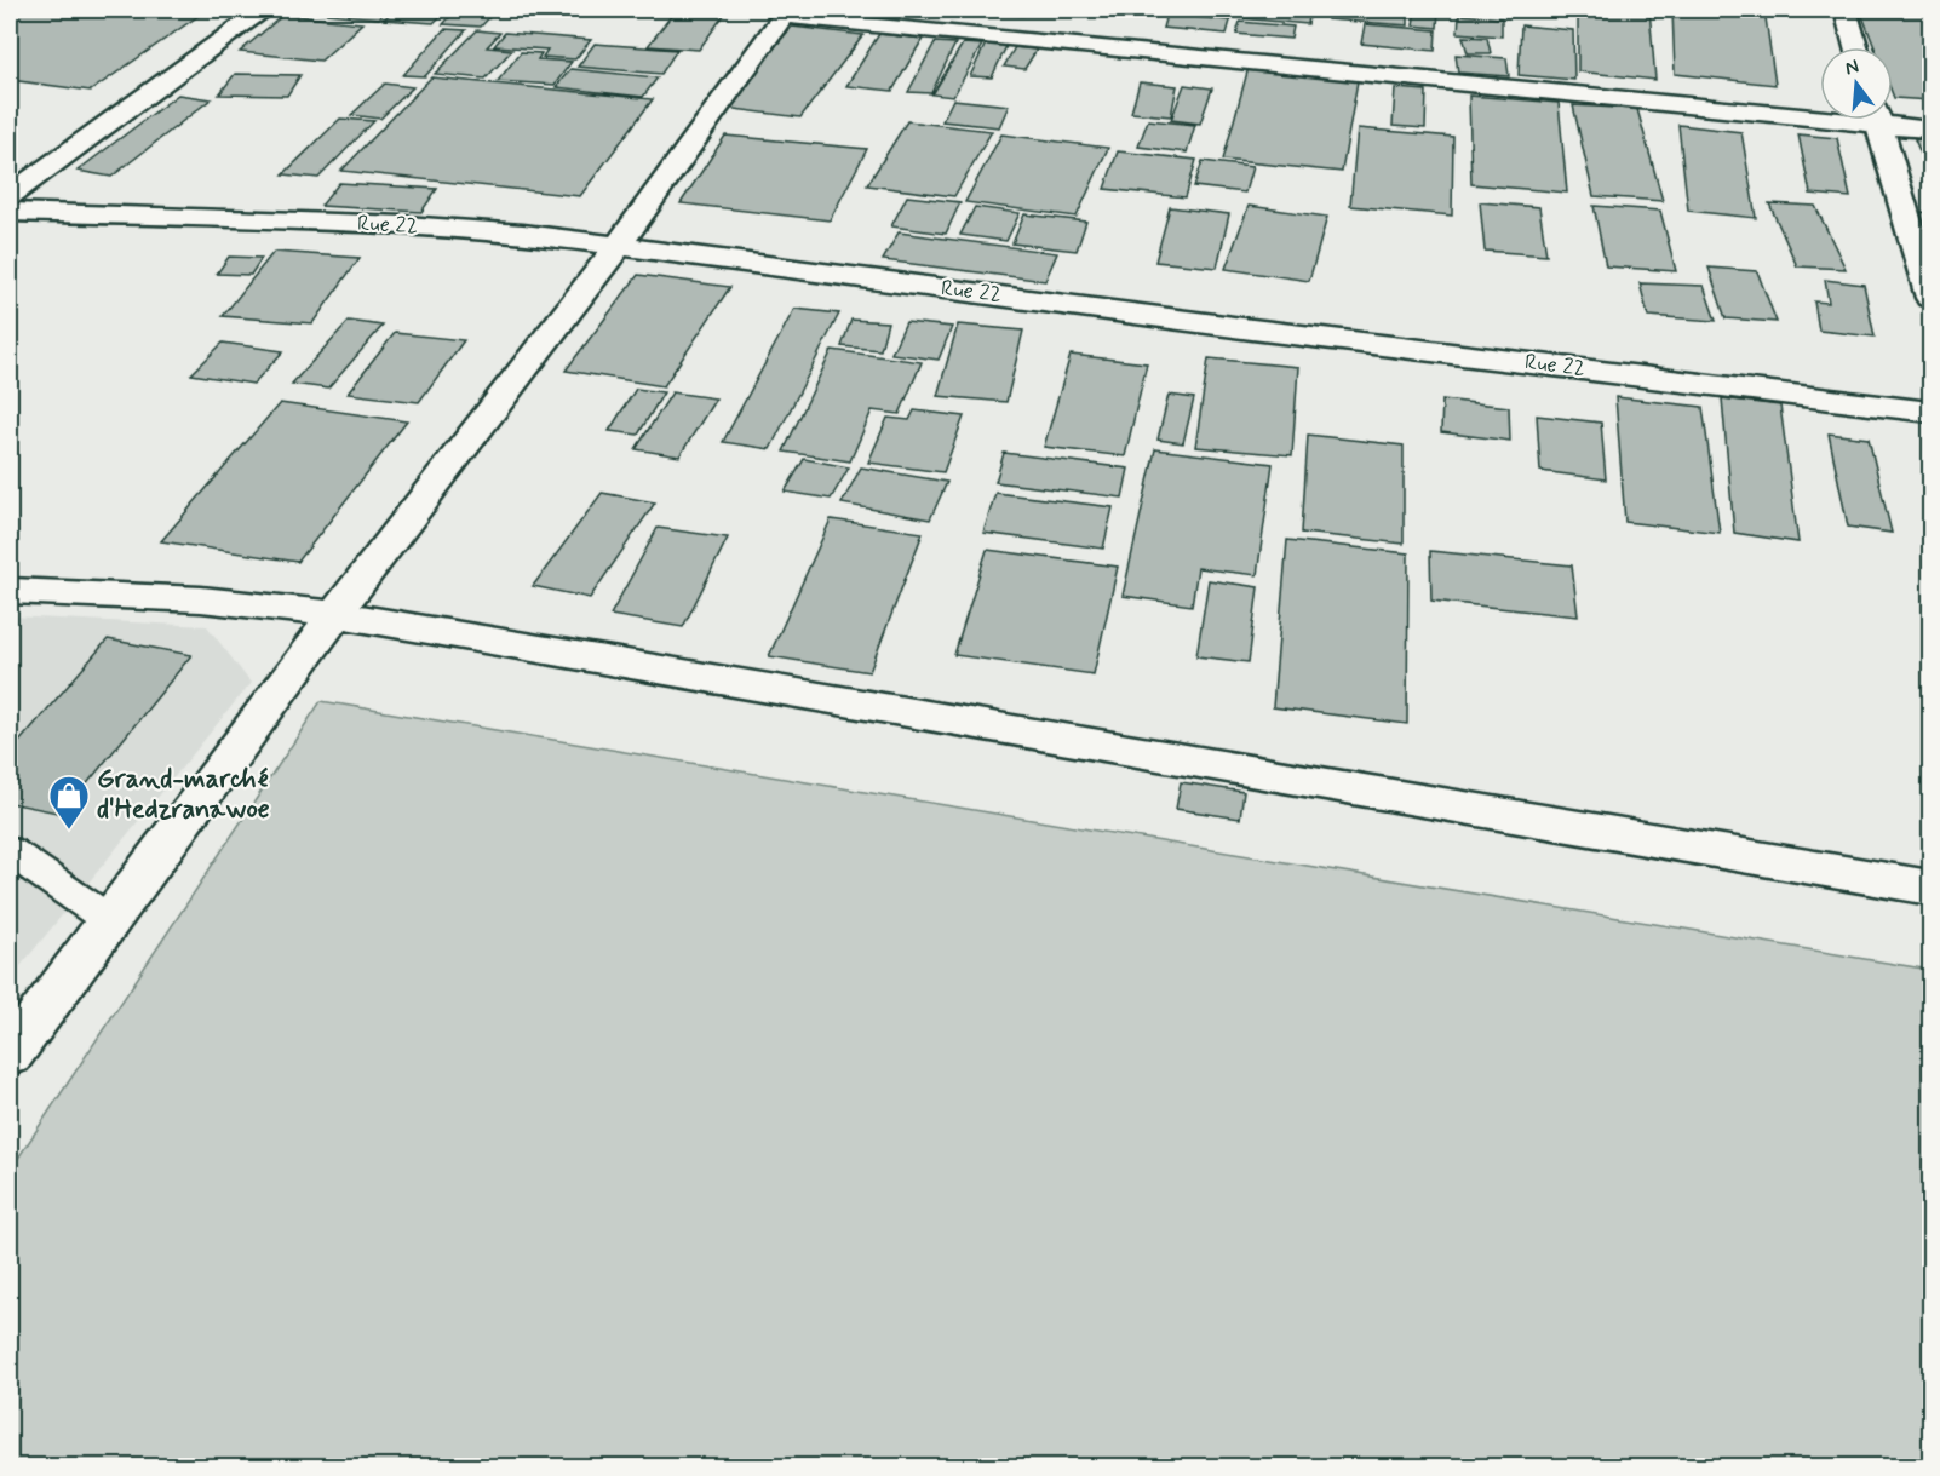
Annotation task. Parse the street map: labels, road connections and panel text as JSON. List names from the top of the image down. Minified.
{"streets":{"street":["Rue 22"]},"places":{"shop":["Grand-marché d'Hedzranawoe"]},"north":"top"}
